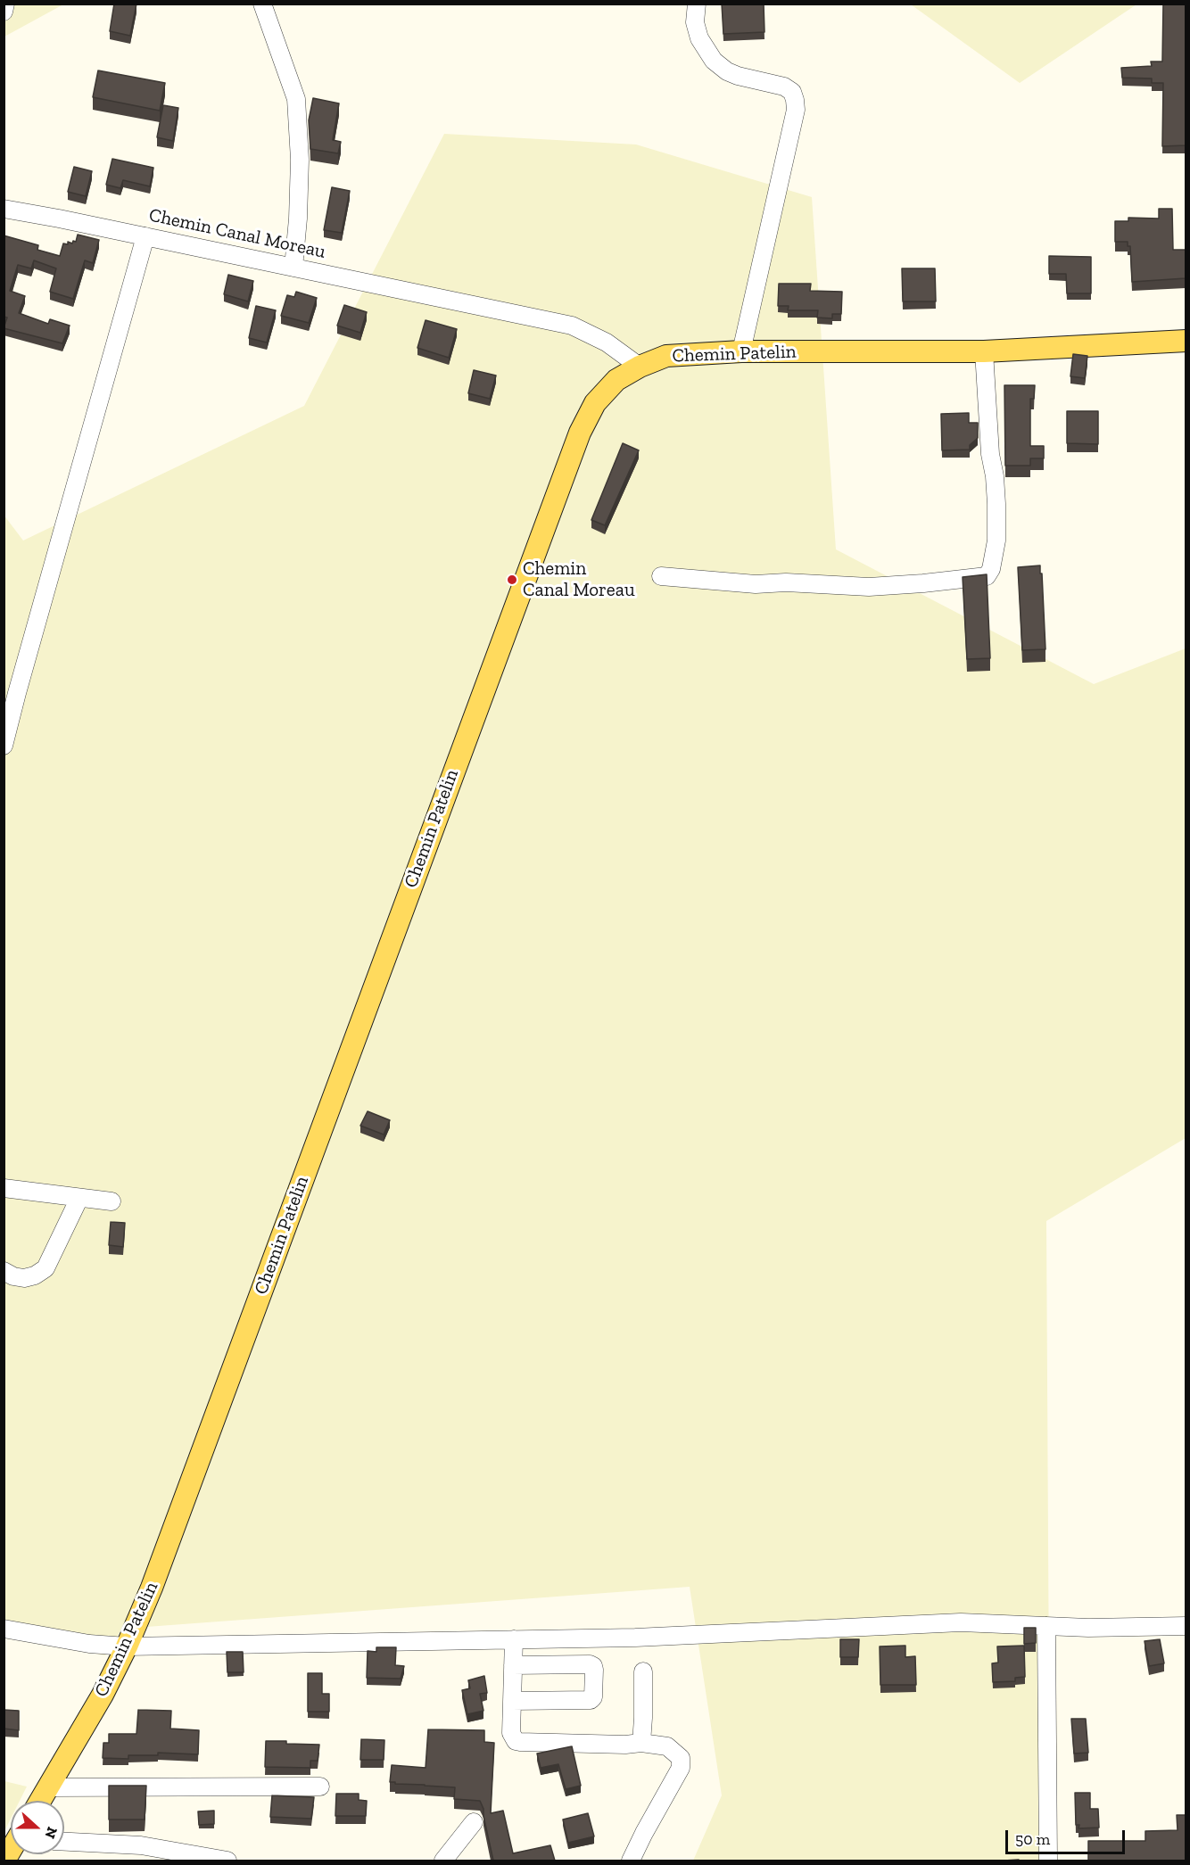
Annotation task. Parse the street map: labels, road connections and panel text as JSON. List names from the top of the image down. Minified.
{"streets":{"main road":["Chemin Patelin"],"street":["Chemin Canal Moreau"]},"crossings":[["Chemin Canal Moreau","Chemin Patelin"]],"places":["Chemin Canal Moreau"],"scale_bar":"50 m","north":"right"}
